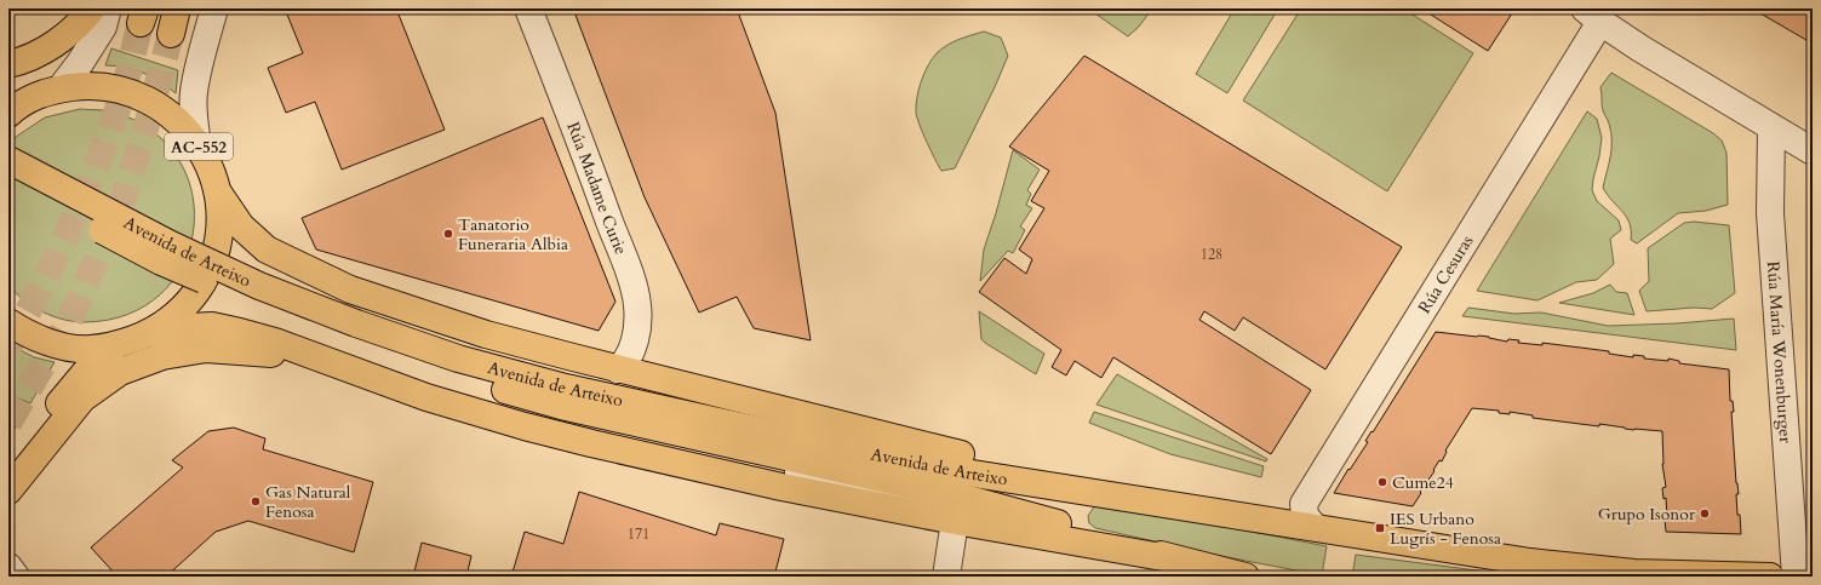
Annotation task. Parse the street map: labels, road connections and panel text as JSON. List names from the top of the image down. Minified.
{"streets":{"main road":["AC-552","Avenida de Arteixo"],"street":["Rúa Madame Curie","Rúa Cesuras","Rúa María Wonenburger"]},"crossings":[["AC-552","Avenida de Arteixo"],["Rúa Madame Curie","Avenida de Arteixo"],["Avenida de Arteixo","Rúa Cesuras"]],"places":{"other":["Tanatorio Funeraria Albia","Cume24","Gas Natural Fenosa","Grupo Isonor"],"transit":["IES Urbano Lugrís - Fenosa"]},"house_numbers":["128","171"]}
